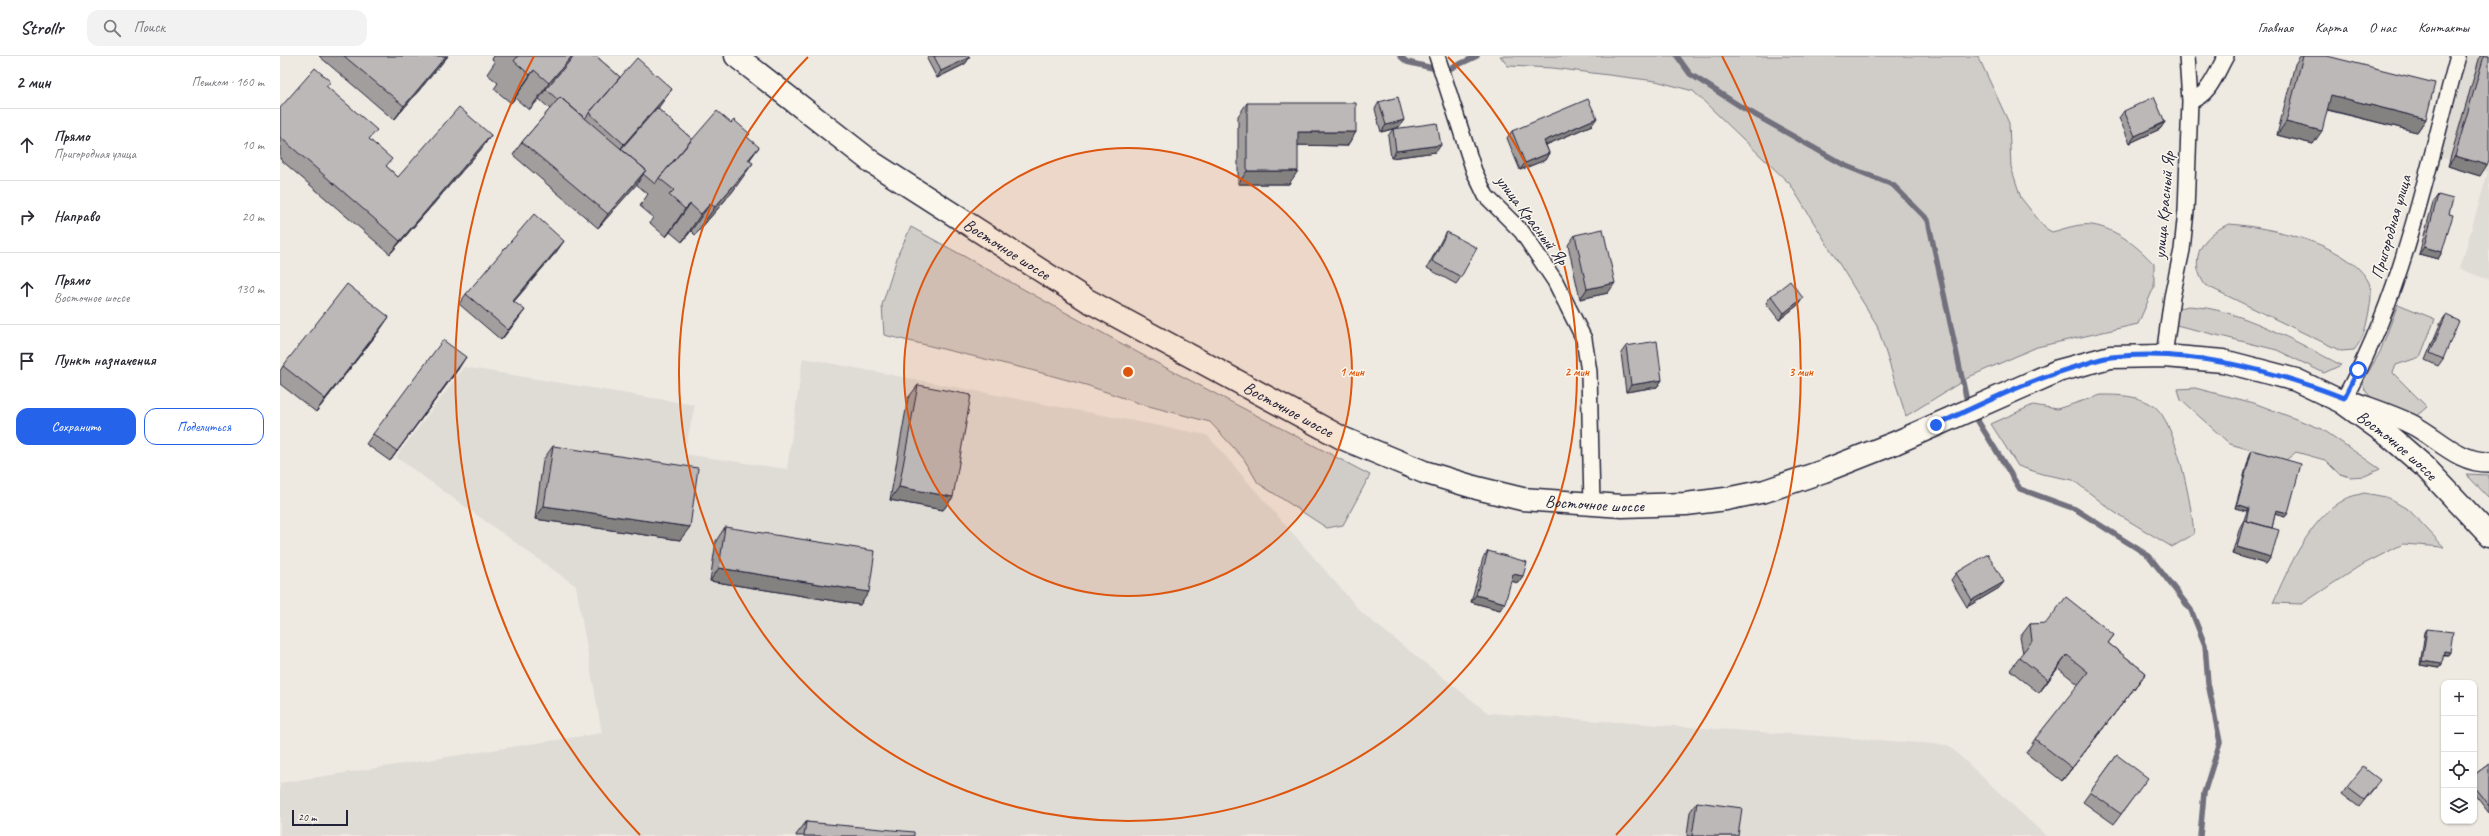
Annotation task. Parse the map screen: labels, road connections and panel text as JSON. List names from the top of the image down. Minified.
{"streets":{"main road":["Восточное шоссе"],"street":["улица Красный Яр","Пригородная улица"]},"crossings":[["улица Красный Яр","Восточное шоссе"],["Пригородная улица","Восточное шоссе"]],"scale_bar":"20 m","page":{"header":"Strollr","search":"Поиск","nav":["Главная","Карта","О нас","Контакты"],"heading":["2 мин","Пешком · 160 m"],"list":[["Прямо","Пригородная улица","10 m"],["Направо","20 m"],["Прямо","Восточное шоссе","130 m"],"Пункт назначения"],"buttons":["Сохранить","Поделиться"],"map_buttons":["+","−"],"scale":"20 m"},"rings":["1 мин","2 мин","3 мин"]}
